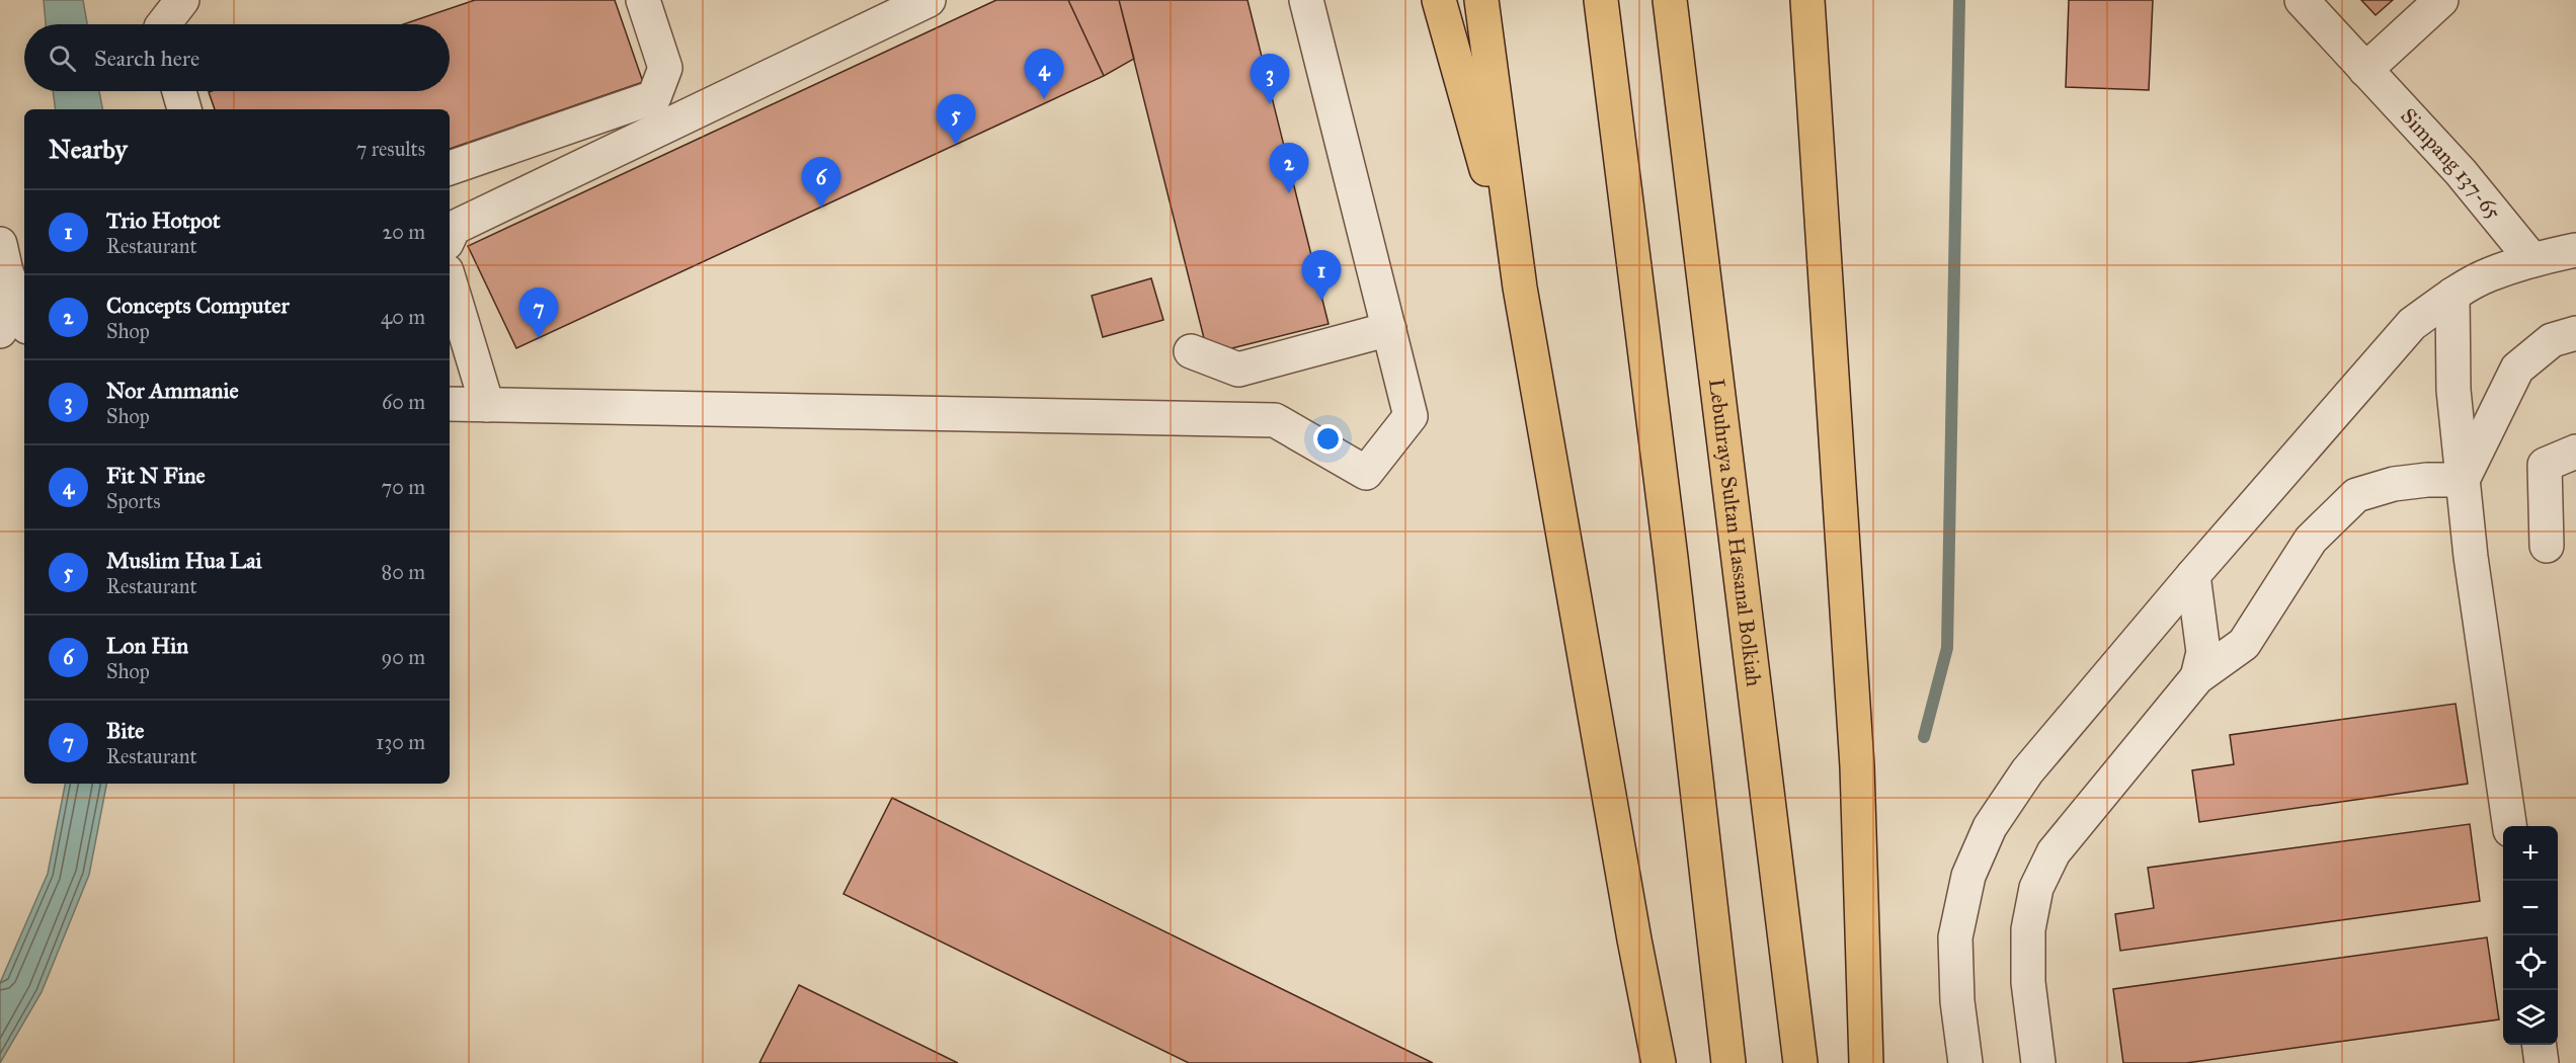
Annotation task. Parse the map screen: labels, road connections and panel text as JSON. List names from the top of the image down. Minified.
{"streets":{"highway":["Lebuhraya Sultan Hassanal Bolkiah"],"street":["Simpang 137-65"]},"page":{"search":"Search here","pins":["4","3","5","2","6","1","7"],"heading":["Nearby","7 results"],"list":[{"mark":"1","name":"Trio Hotpot","note":"Restaurant","value":"20 m"},{"mark":"2","name":"Concepts Computer","note":"Shop","value":"40 m"},{"mark":"3","name":"Nor Ammanie","note":"Shop","value":"60 m"},{"mark":"4","name":"Fit N Fine","note":"Sports","value":"70 m"},{"mark":"5","name":"Muslim Hua Lai","note":"Restaurant","value":"80 m"},{"mark":"6","name":"Lon Hin","note":"Shop","value":"90 m"},{"mark":"7","name":"Bite","note":"Restaurant","value":"130 m"}],"map_buttons":["+","−"]}}
